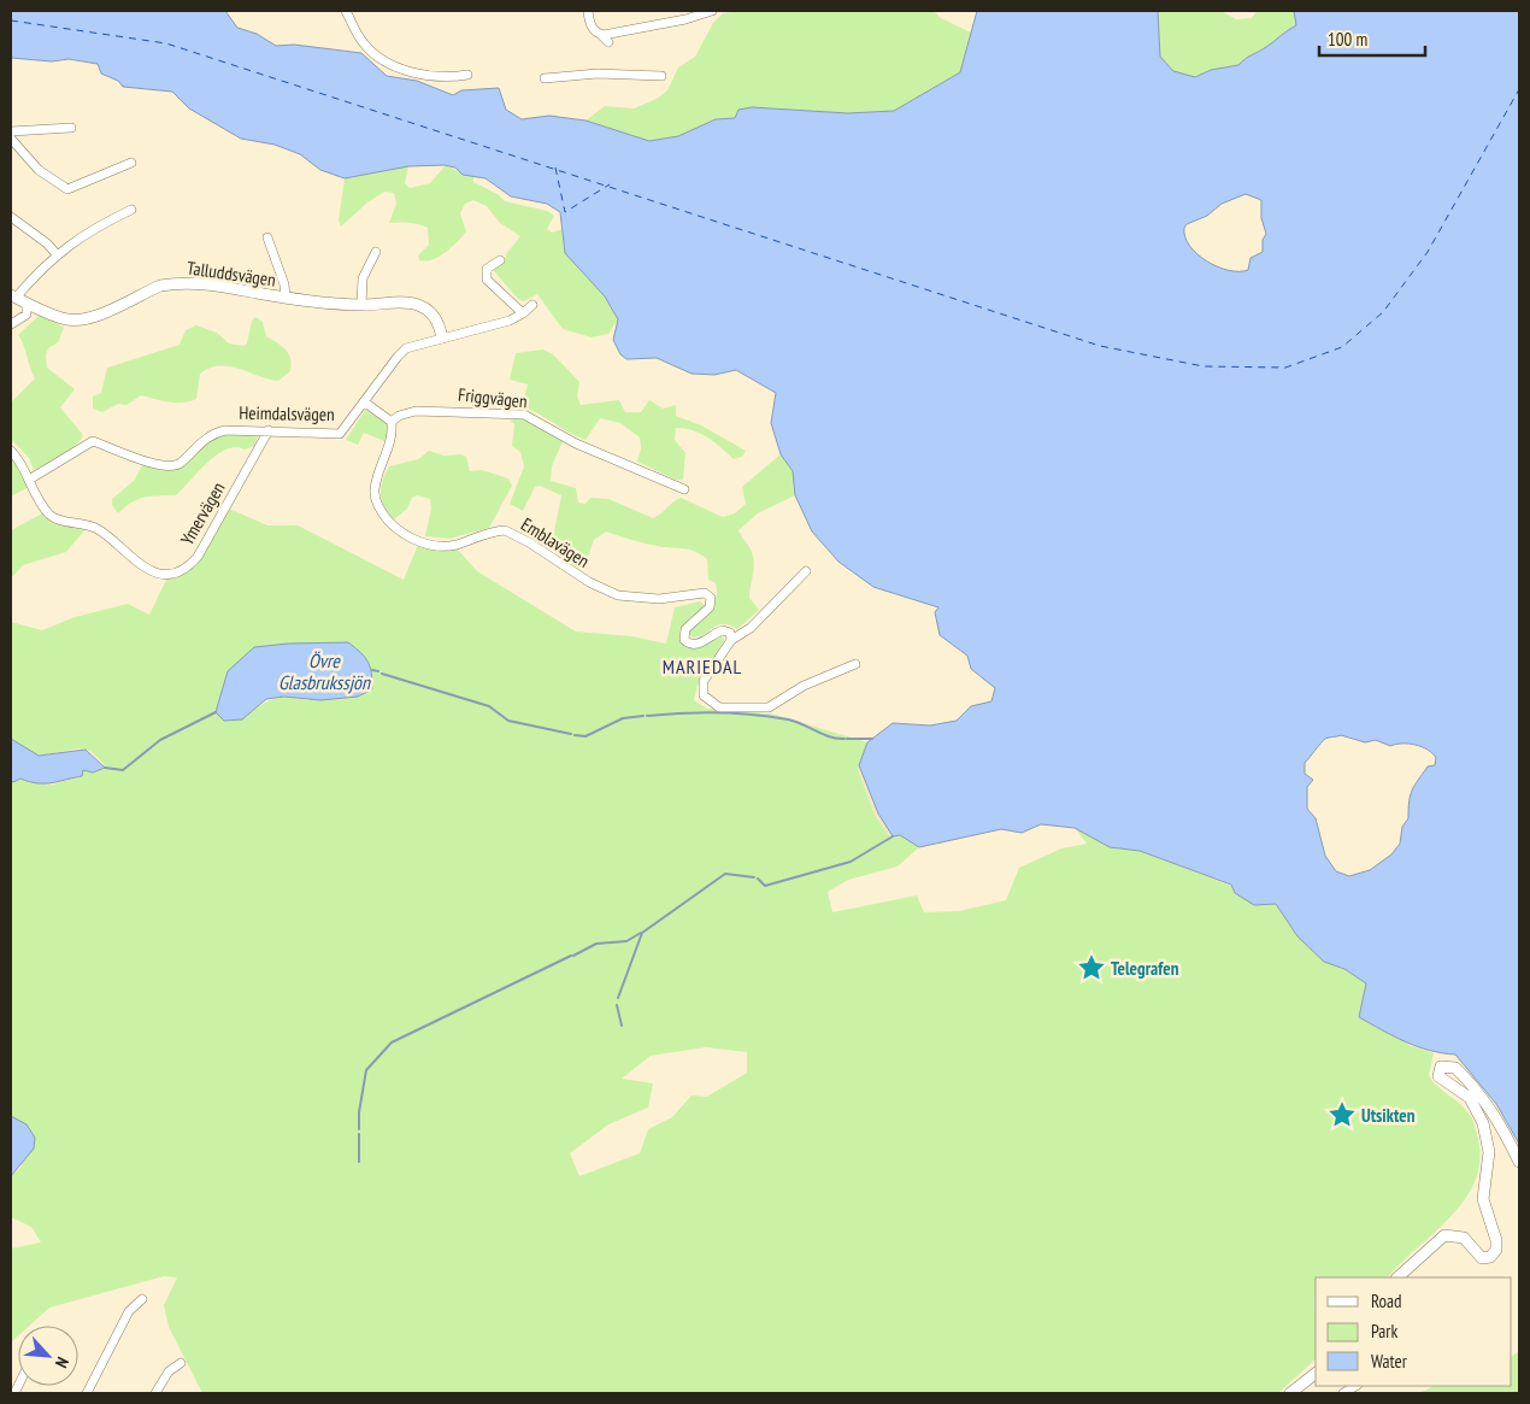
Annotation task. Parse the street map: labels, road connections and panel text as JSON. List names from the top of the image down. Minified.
{"streets":{"street":["Talluddsvägen","Friggvägen","Heimdalsvägen","Ymervägen","Emblavägen"]},"crossings":[["Talluddsvägen","Heimdalsvägen"],["Friggvägen","Emblavägen"],["Heimdalsvägen","Ymervägen"]],"districts":["MARIEDAL"],"water":["Övre Glasbrukssjön"],"places":{"place":["Telegrafen","Utsikten"]},"legend":["Road","Park","Water"],"scale_bar":"100 m","north":"bottom right"}
